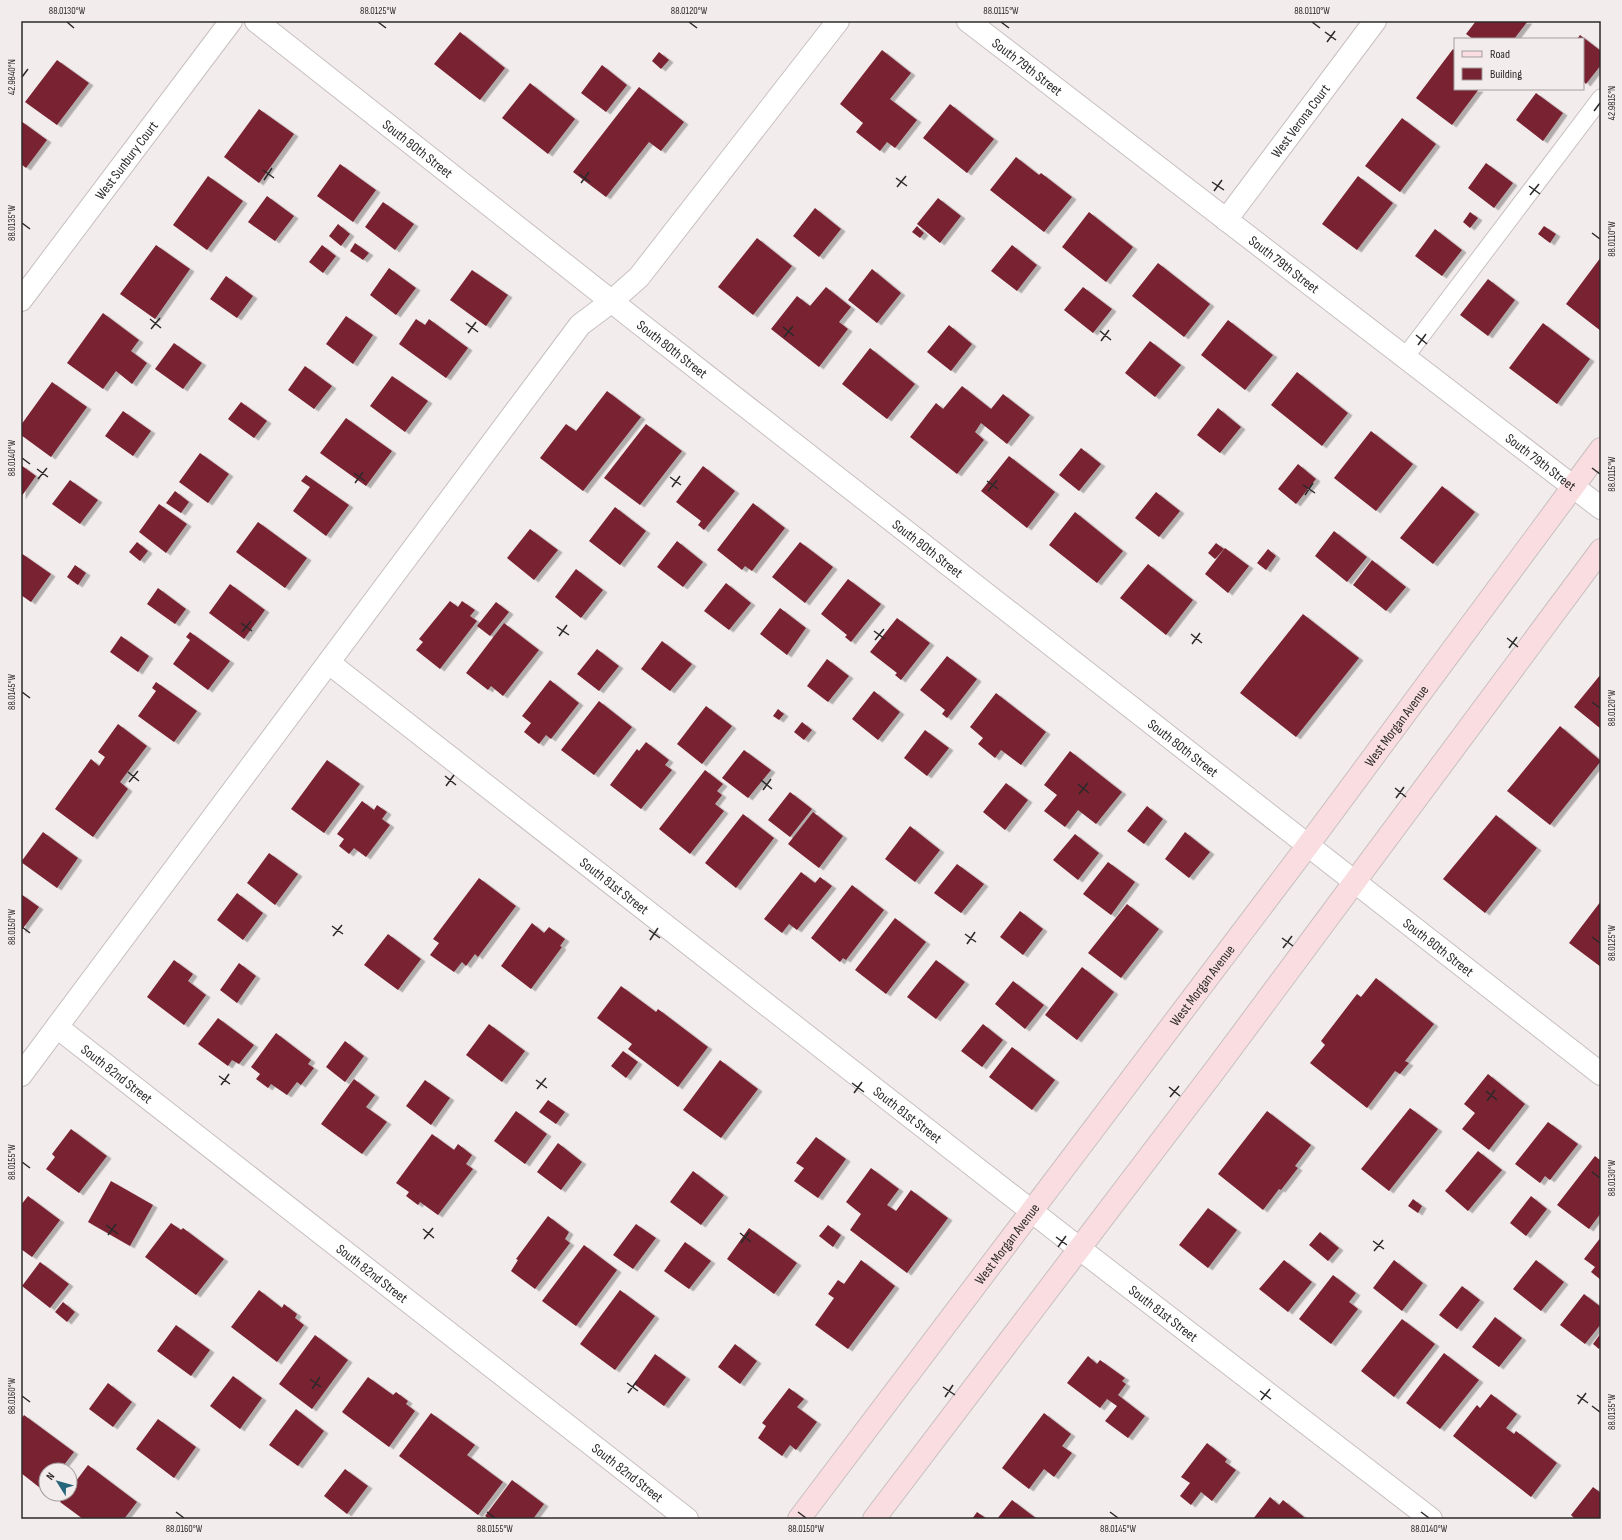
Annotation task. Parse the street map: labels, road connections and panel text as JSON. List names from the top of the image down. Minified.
{"streets":{"street":["South 79th Street","West Verona Court","South 80th Street","West Sunbury Court","West Morgan Avenue","South 81st Street","South 82nd Street"]},"crossings":[["South 79th Street","West Verona Court"],["South 79th Street","West Morgan Avenue"],["South 80th Street","West Morgan Avenue"],["West Morgan Avenue","South 81st Street"]],"legend":["Road","Building"],"north":"top left","coordinates":["88.0130°W","88.0125°W","88.0120°W","88.0115°W","88.0110°W","42.9840°N","42.9815°N","88.0135°W","88.0140°W","88.0145°W","88.0150°W","88.0155°W","88.0160°W"]}
